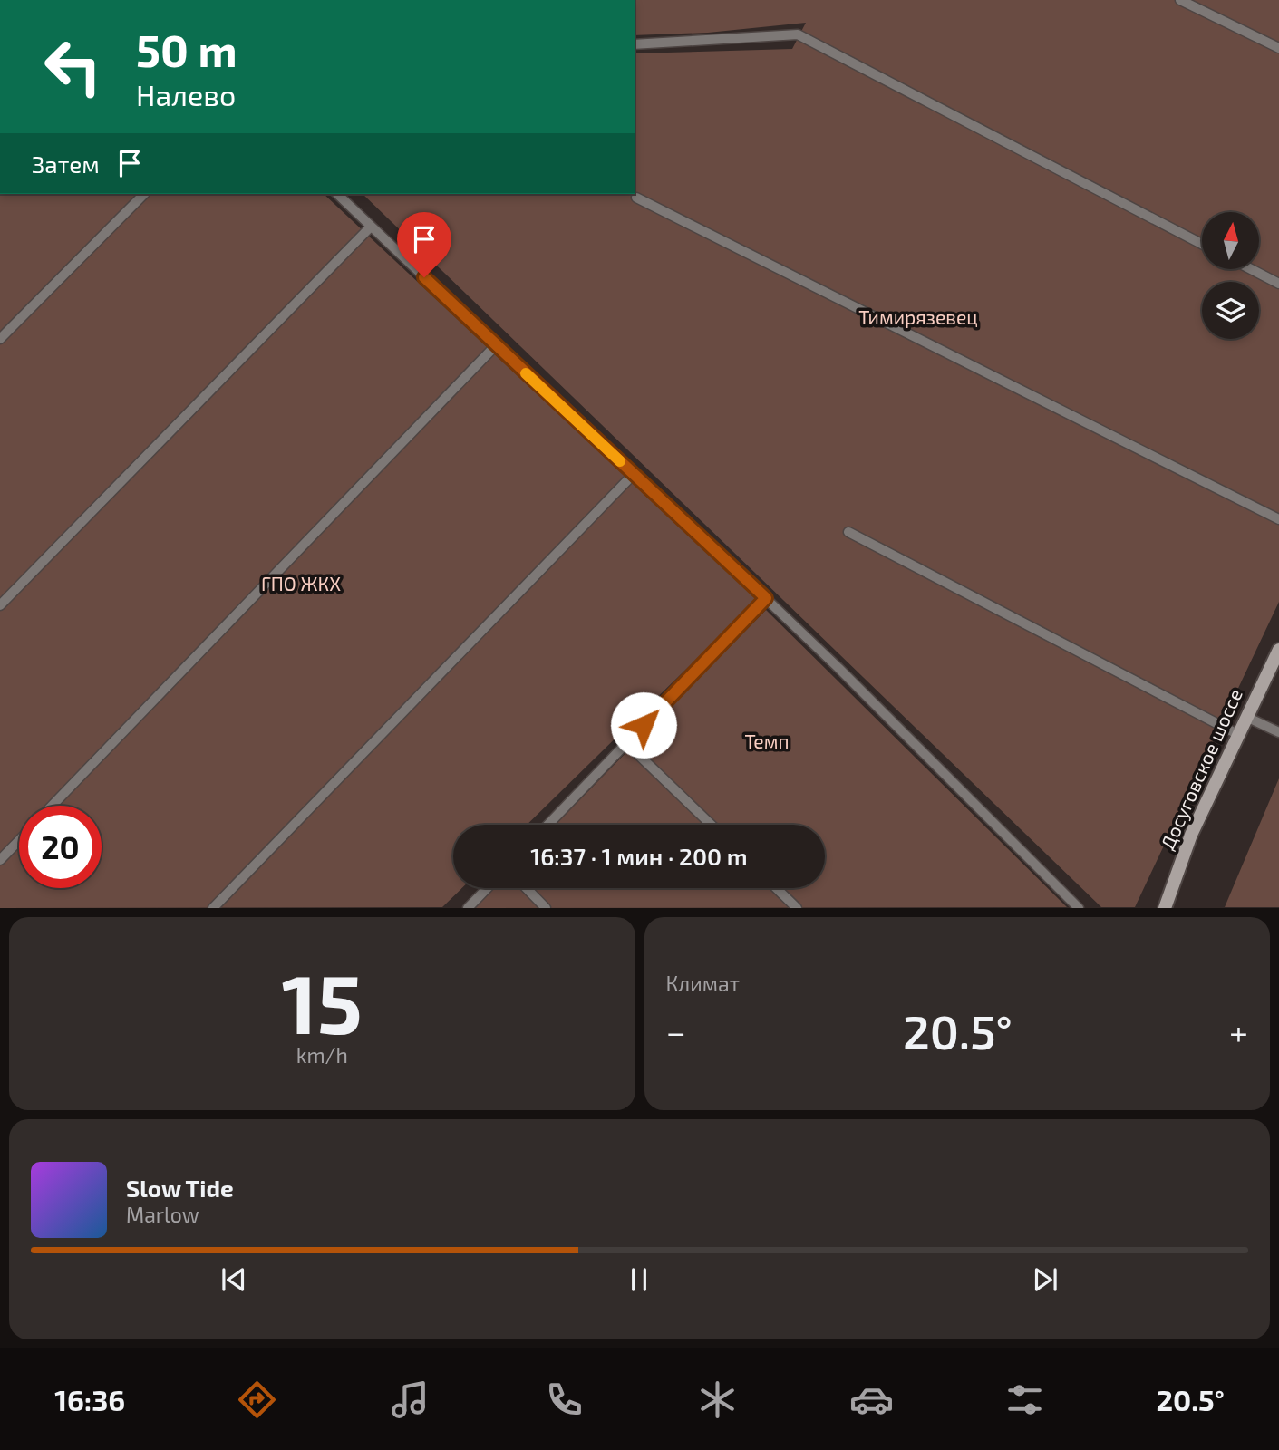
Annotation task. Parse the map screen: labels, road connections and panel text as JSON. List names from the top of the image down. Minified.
{"streets":{"main road":["Досуговское шоссе"]},"parks":["Тимирязевец","ГПО ЖКХ","Темп"],"north":"top","page":{"turn":["50 m","Налево"],"then":"Затем","limit":"20","trip":"16:37 · 1 мин · 200 m","tile":[["15","km/h"],"Климат"],"heat":["−","20.5°","+"],"song":["Slow Tide","Marlow"],"tabs":["16:36","20.5°"]}}
